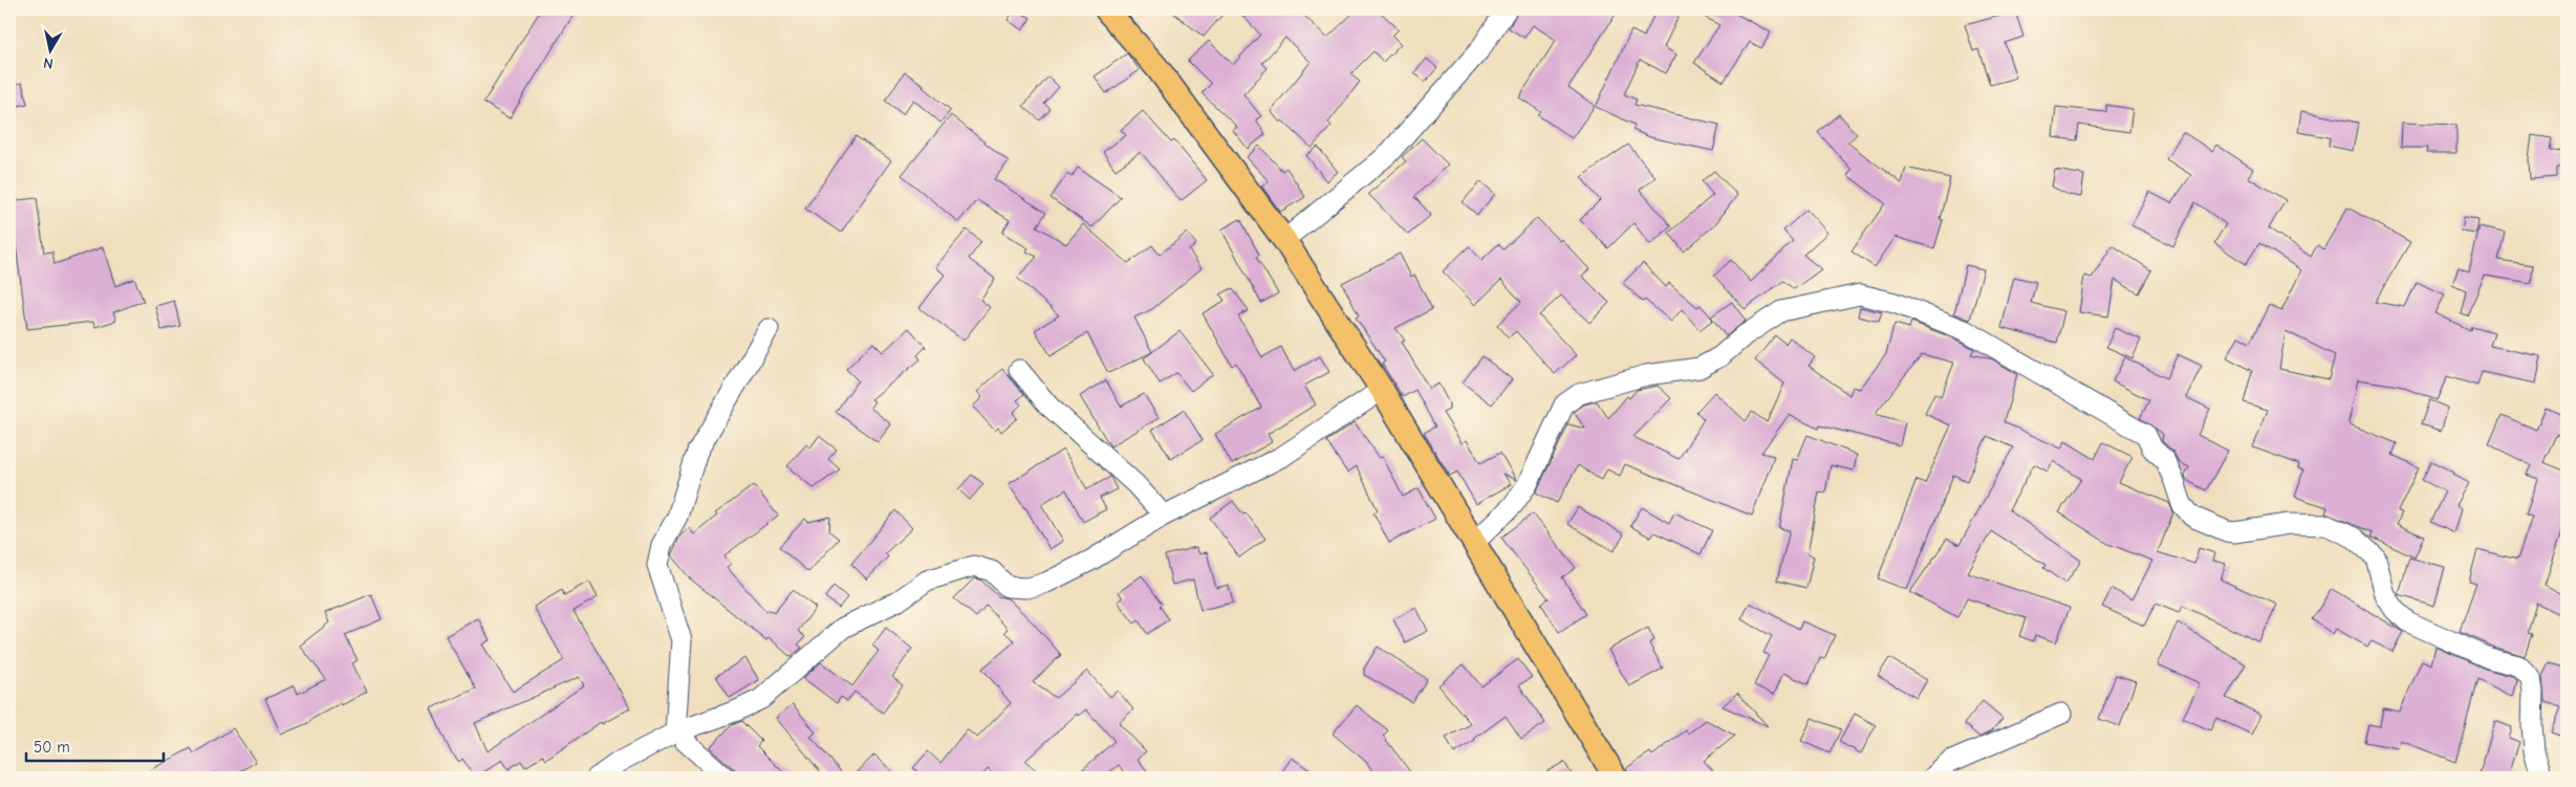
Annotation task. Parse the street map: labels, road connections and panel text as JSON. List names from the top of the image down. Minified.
{"scale_bar":"50 m","north":"bottom"}
